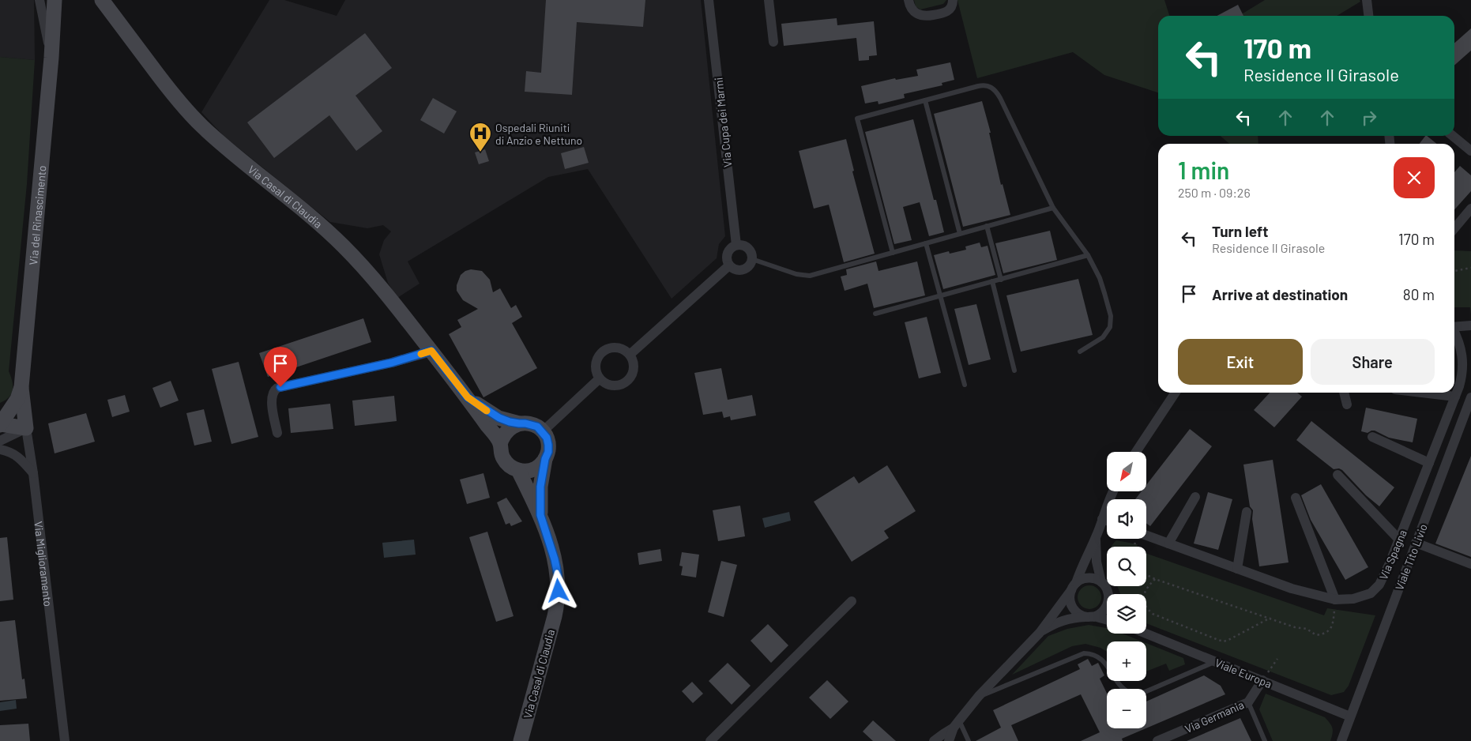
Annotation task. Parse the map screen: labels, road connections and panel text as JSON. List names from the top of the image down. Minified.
{"streets":{"street":["Via Cupa dei Marmi","Via Casal di Claudia","Via del Rinascimento","Via Spagna","Viale Tito Livio","Via Miglioramento","Viale Europa","Via Germania"]},"crossings":[["Via del Rinascimento","Via Miglioramento"],["Viale Tito Livio","Viale Europa"],["Viale Europa","Via Germania"]],"places":{"hospital":["Ospedali Riuniti di Anzio e Nettuno"]},"north":"bottom left","page":{"turn":["170 m","Residence Il Girasole"],"heading":["1 min","250 m · 09:26"],"list":[{"name":"Turn left","note":"Residence Il Girasole","value":"170 m"},{"name":"Arrive at destination","value":"80 m"}],"buttons":["Exit","Share"],"map_buttons":["+","−"]}}
